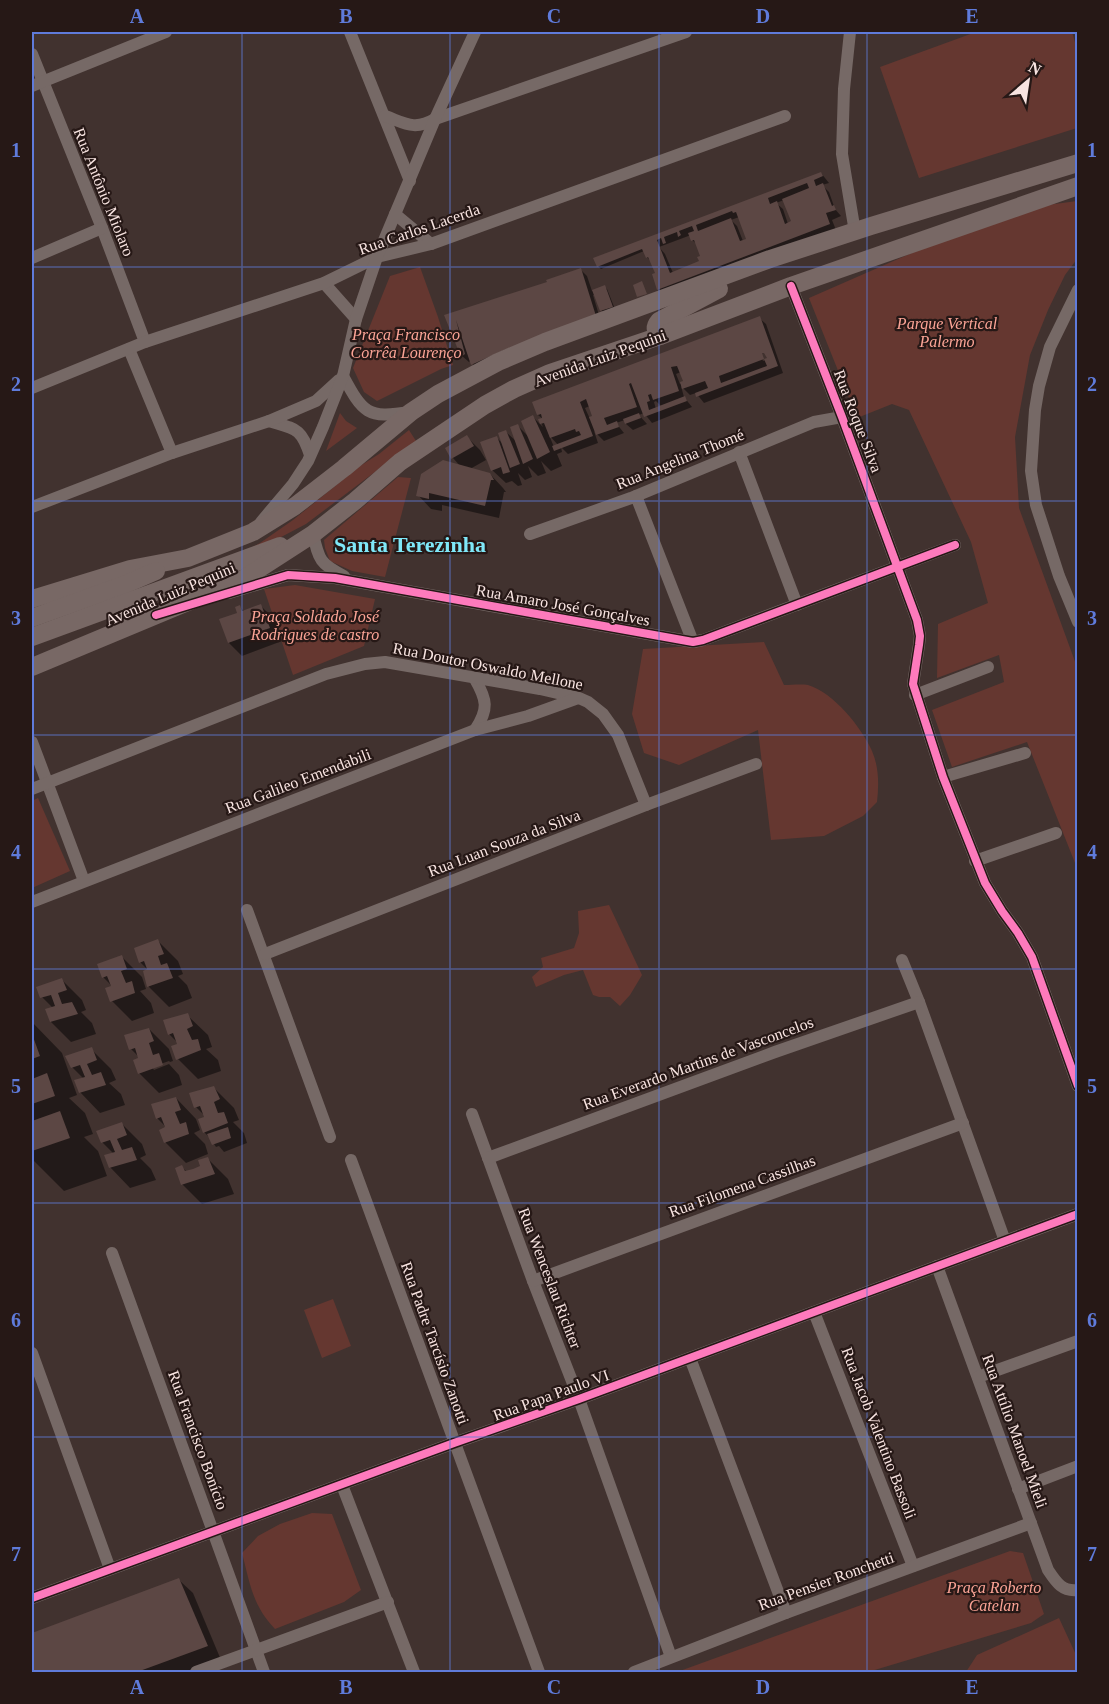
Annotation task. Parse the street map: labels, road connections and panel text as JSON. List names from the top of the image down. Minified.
{"streets":{"main road":["Avenida Luiz Pequini"],"street":["Rua Antônio Miolaro","Rua Carlos Lacerda","Rua Roque Silva","Rua Angelina Thomé","Rua Amaro José Gonçalves","Rua Doutor Oswaldo Mellone","Rua Galileo Emendabili","Rua Luan Souza da Silva","Rua Everardo Martins de Vasconcelos","Rua Filomena Cassilhas","Rua Wenceslau Richter","Rua Padre Tarcísio Zanotti","Rua Papa Paulo VI","Rua Attílio Manoel Mieli","Rua Jacob Valentino Bassoli","Rua Francisco Bonício","Rua Pensier Ronchetti"]},"crossings":[["Rua Antônio Miolaro","Rua Carlos Lacerda"],["Avenida Luiz Pequini","Rua Roque Silva"],["Avenida Luiz Pequini","Rua Amaro José Gonçalves"],["Rua Roque Silva","Rua Angelina Thomé"],["Rua Roque Silva","Rua Amaro José Gonçalves"],["Rua Doutor Oswaldo Mellone","Rua Galileo Emendabili"],["Rua Doutor Oswaldo Mellone","Rua Luan Souza da Silva"],["Rua Everardo Martins de Vasconcelos","Rua Wenceslau Richter"],["Rua Filomena Cassilhas","Rua Wenceslau Richter"],["Rua Wenceslau Richter","Rua Papa Paulo VI"],["Rua Wenceslau Richter","Rua Pensier Ronchetti"],["Rua Padre Tarcísio Zanotti","Rua Papa Paulo VI"],["Rua Papa Paulo VI","Rua Attílio Manoel Mieli"],["Rua Papa Paulo VI","Rua Jacob Valentino Bassoli"],["Rua Papa Paulo VI","Rua Francisco Bonício"],["Rua Attílio Manoel Mieli","Rua Pensier Ronchetti"],["Rua Jacob Valentino Bassoli","Rua Pensier Ronchetti"]],"districts":["Santa Terezinha"],"parks":["Parque Vertical Palermo","Praça Francisco Corrêa Lourenço","Praça Soldado José Rodrigues de castro","Praça Roberto Catelan"],"north":"top right","grid":{"columns":["A","B","C","D","E"],"rows":["1","2","3","4","5","6","7"]}}
